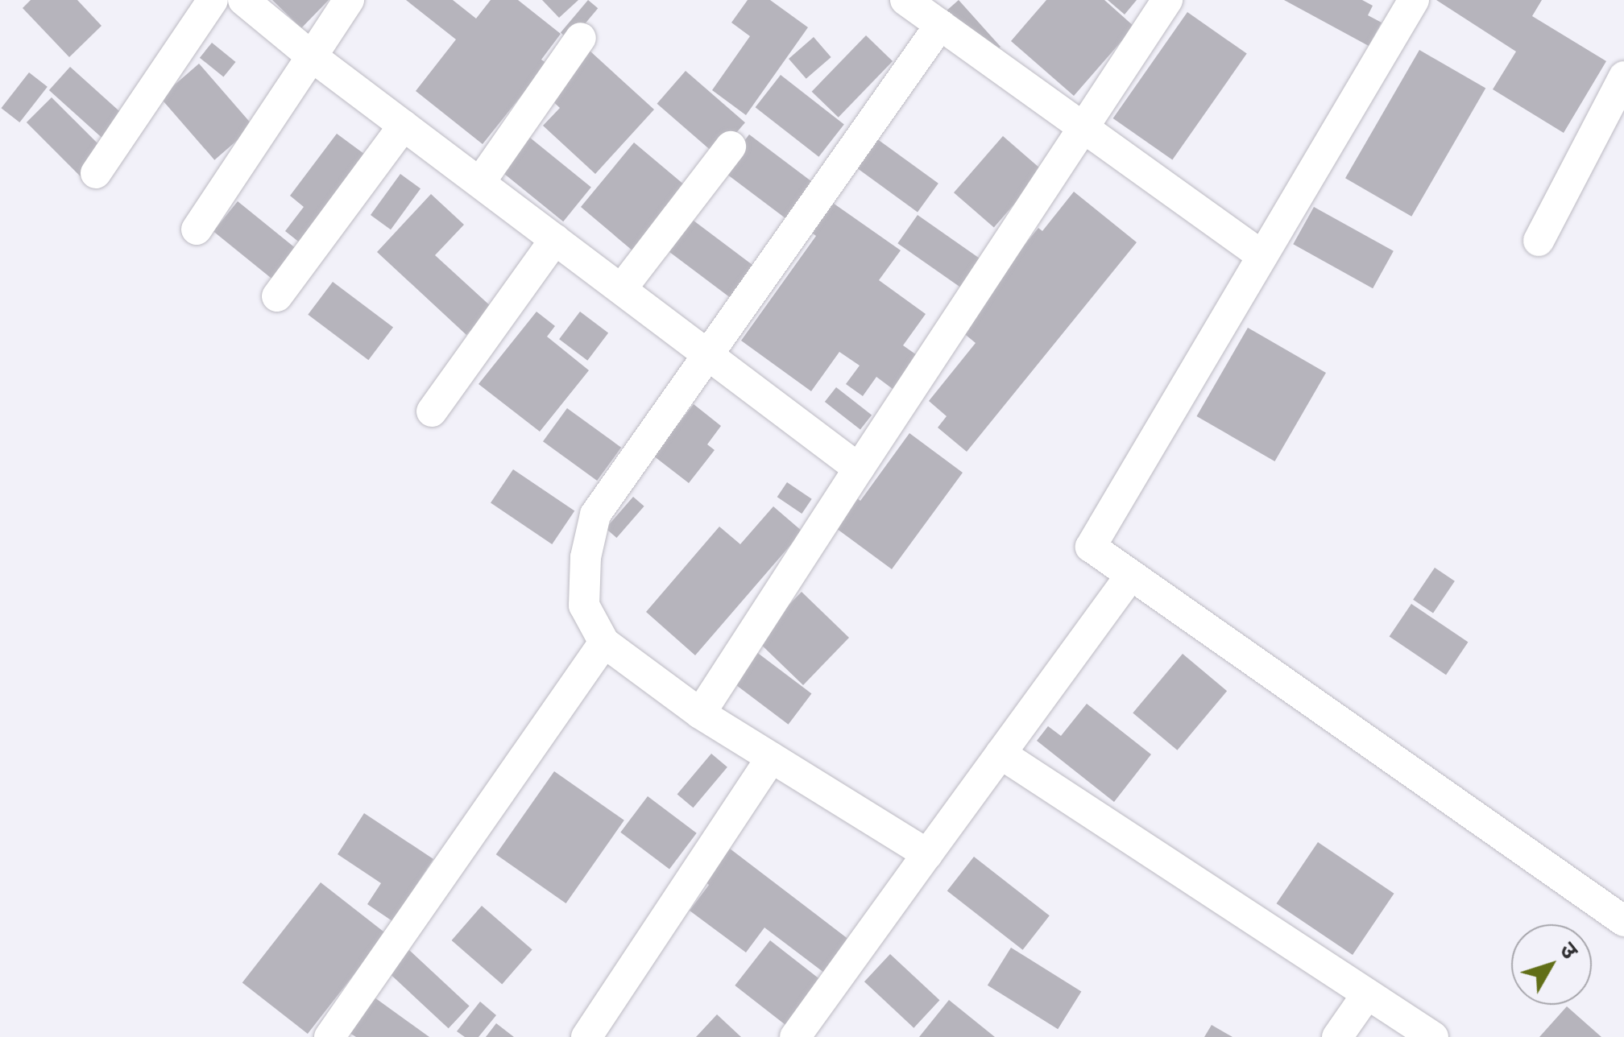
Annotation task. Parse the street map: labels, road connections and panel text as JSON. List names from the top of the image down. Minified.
{"north":"top right"}
